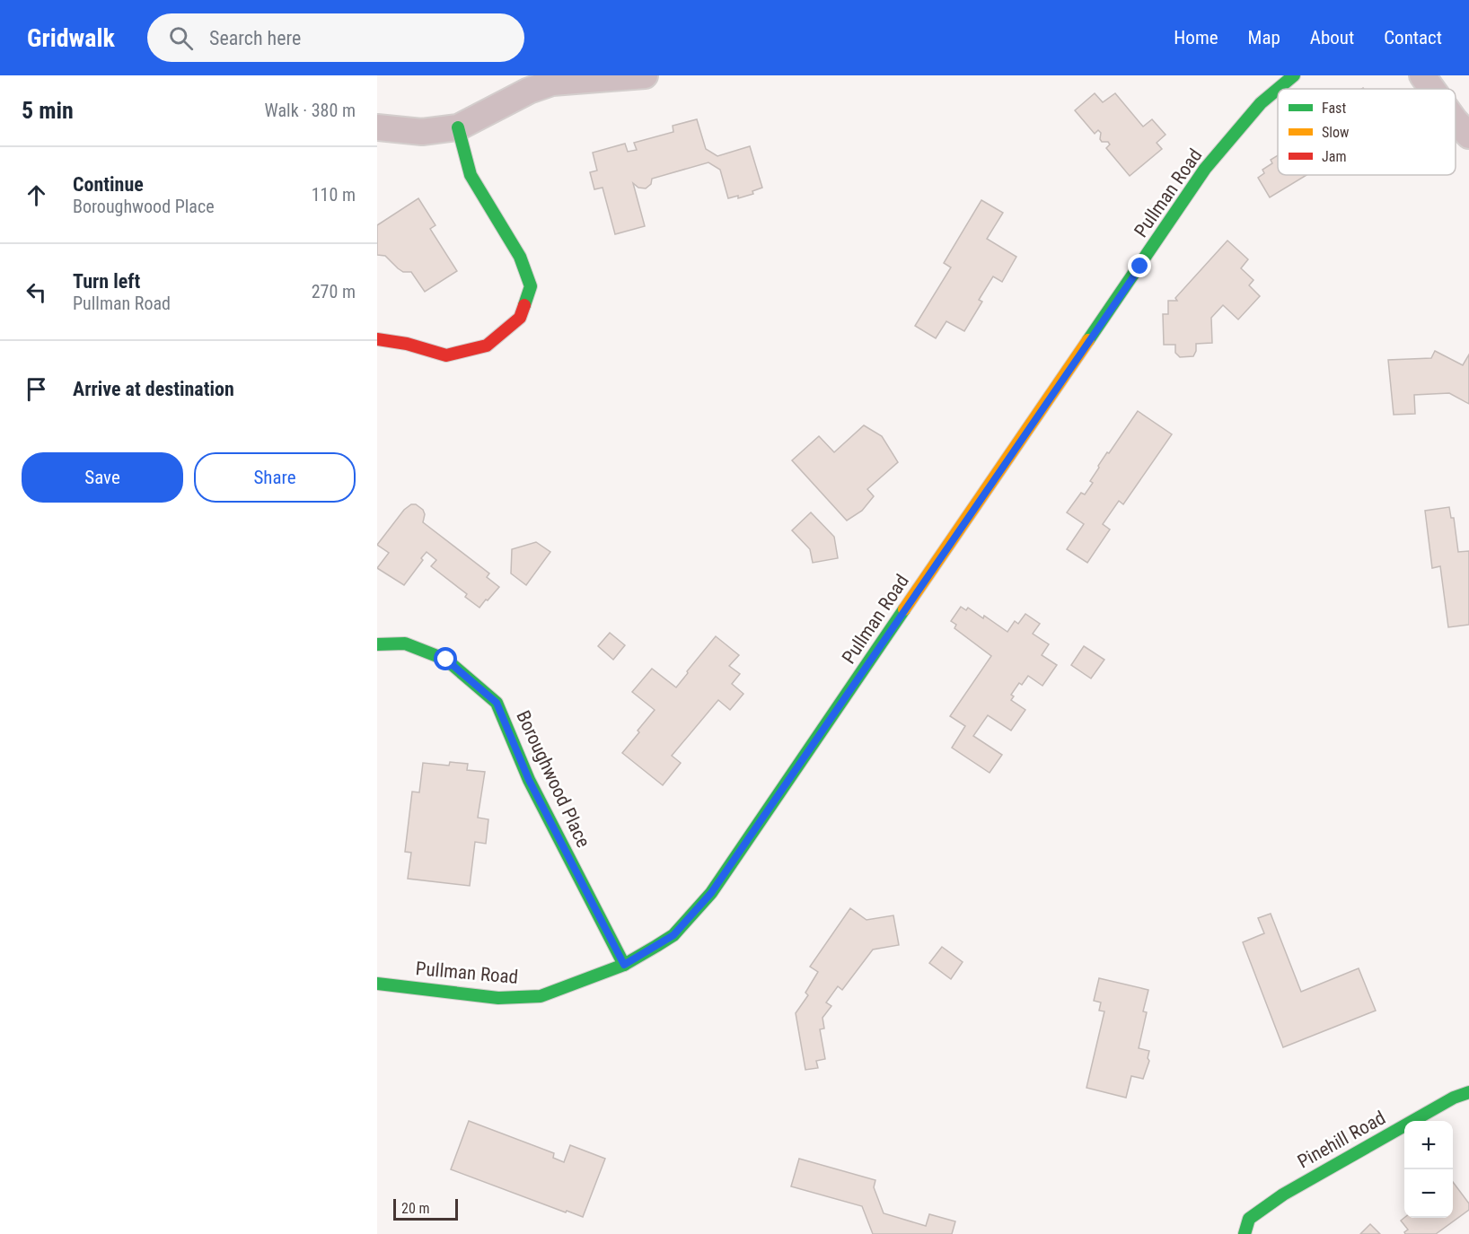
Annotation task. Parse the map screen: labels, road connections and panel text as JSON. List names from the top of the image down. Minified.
{"streets":{"street":["Pullman Road","Boroughwood Place","Pinehill Road"]},"crossings":[["Pullman Road","Boroughwood Place"]],"legend":["Fast","Slow","Jam"],"scale_bar":"20 m","page":{"header":"Gridwalk","search":"Search here","nav":["Home","Map","About","Contact"],"heading":["5 min","Walk · 380 m"],"list":[["Continue","Boroughwood Place","110 m"],["Turn left","Pullman Road","270 m"],"Arrive at destination"],"buttons":["Save","Share"],"map_buttons":["+","−"],"scale":"20 m"}}
